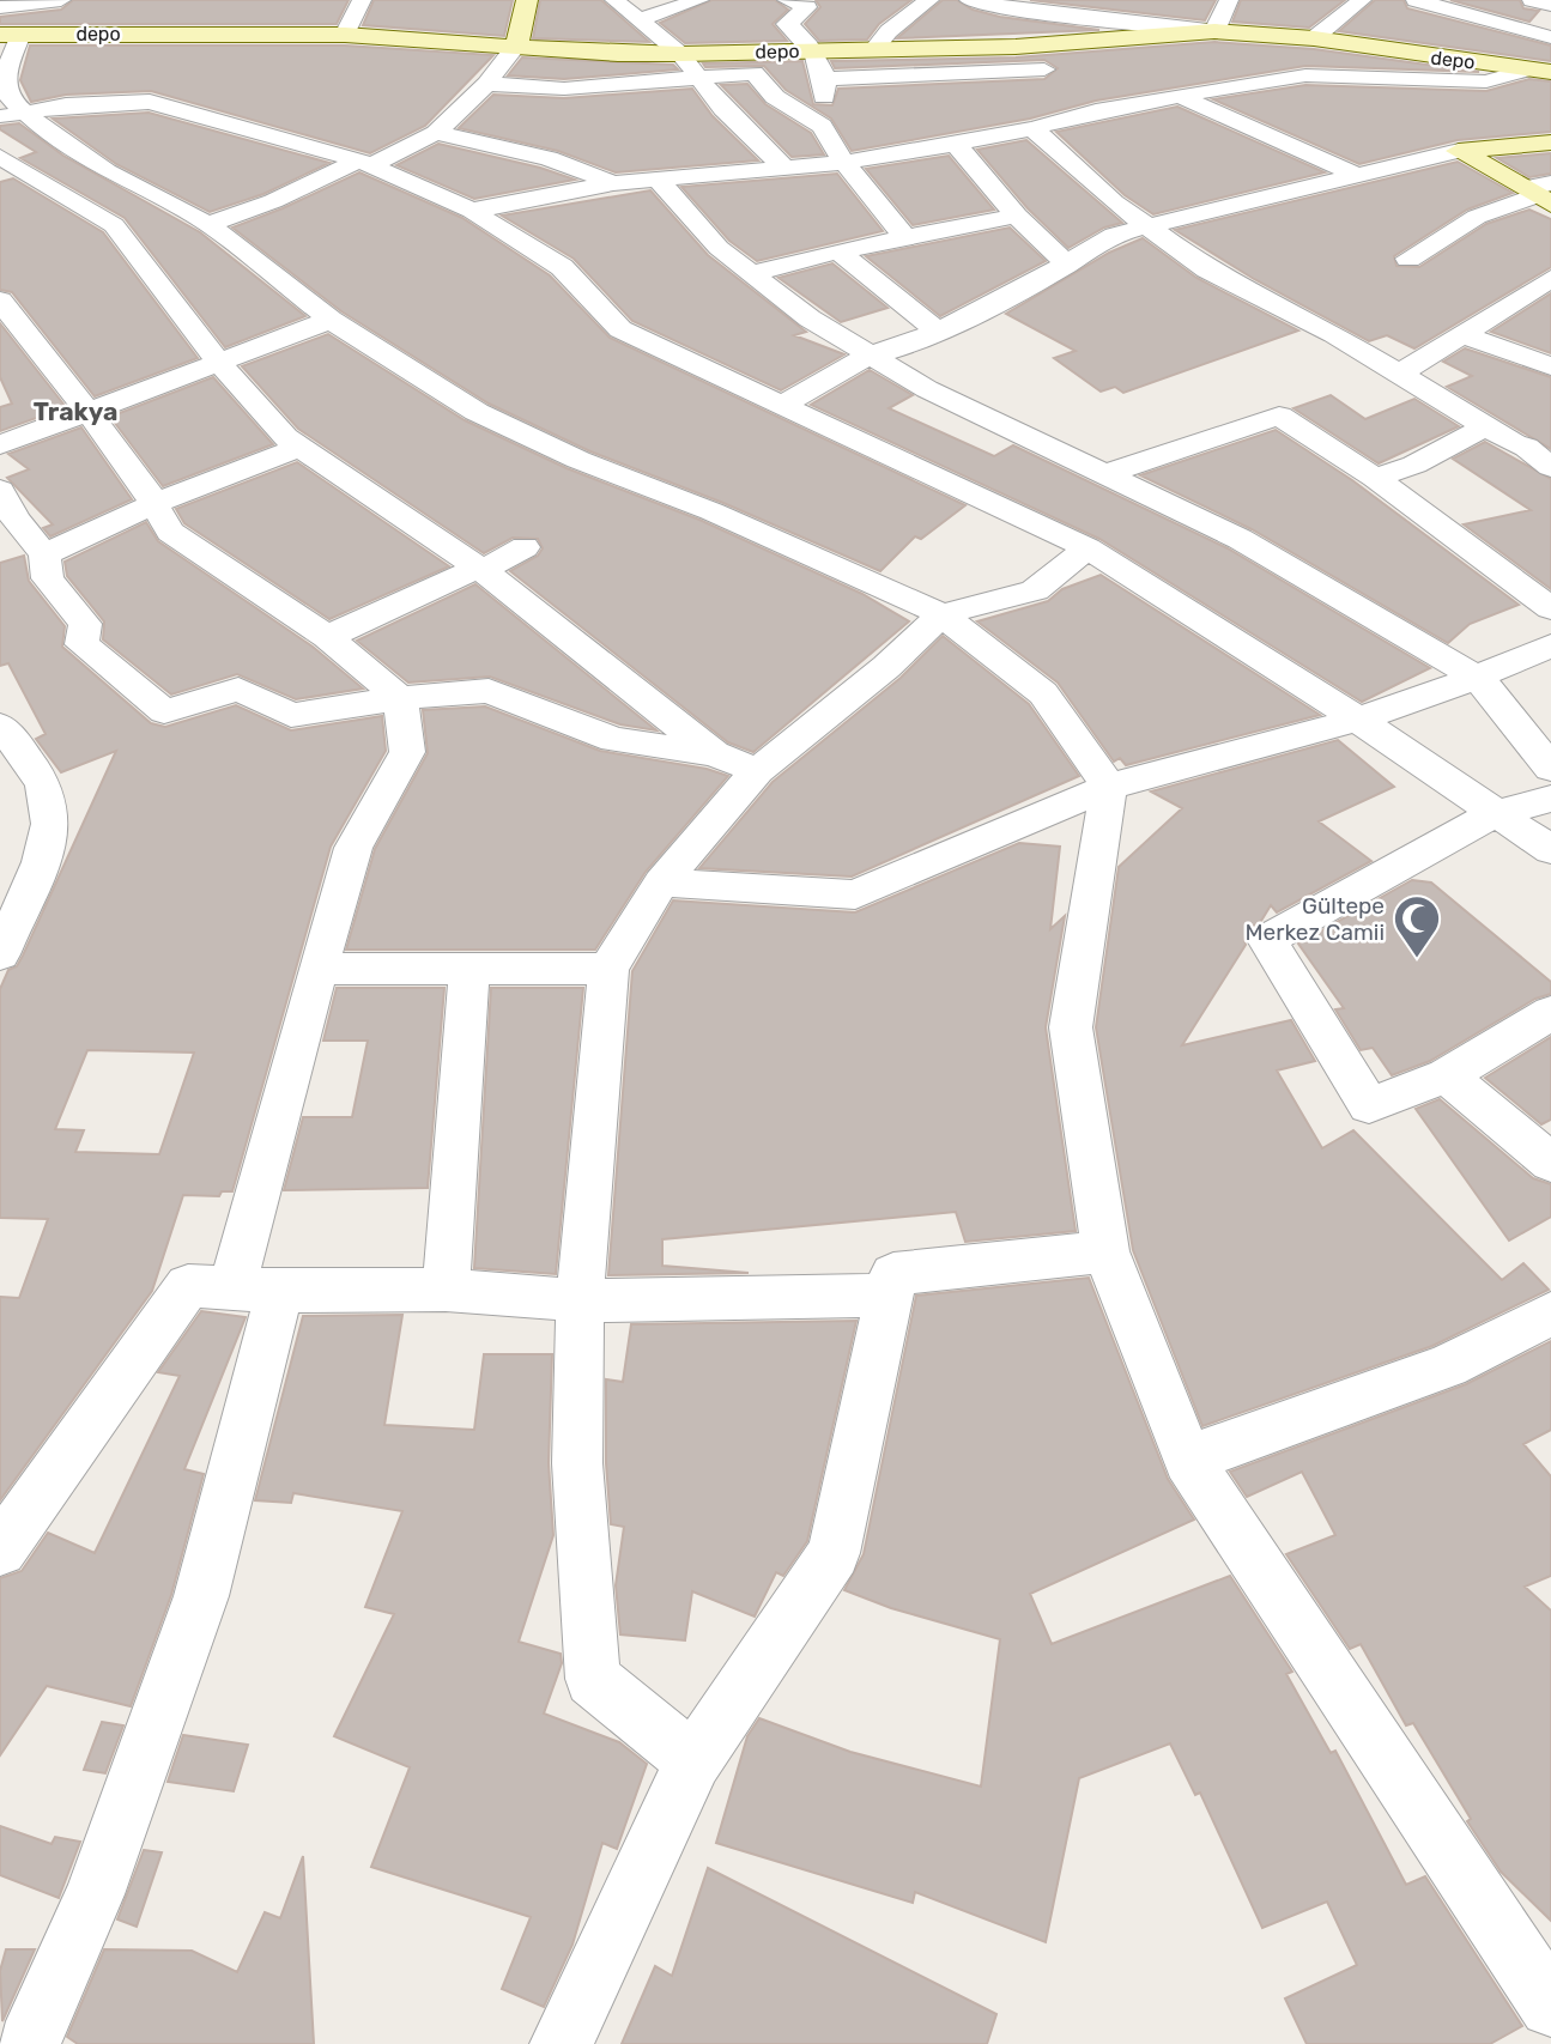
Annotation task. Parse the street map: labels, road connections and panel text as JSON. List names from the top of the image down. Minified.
{"streets":{"street":["depo"]},"districts":["Trakya"],"places":{"mosque":["Gültepe Merkez Camii"]}}
